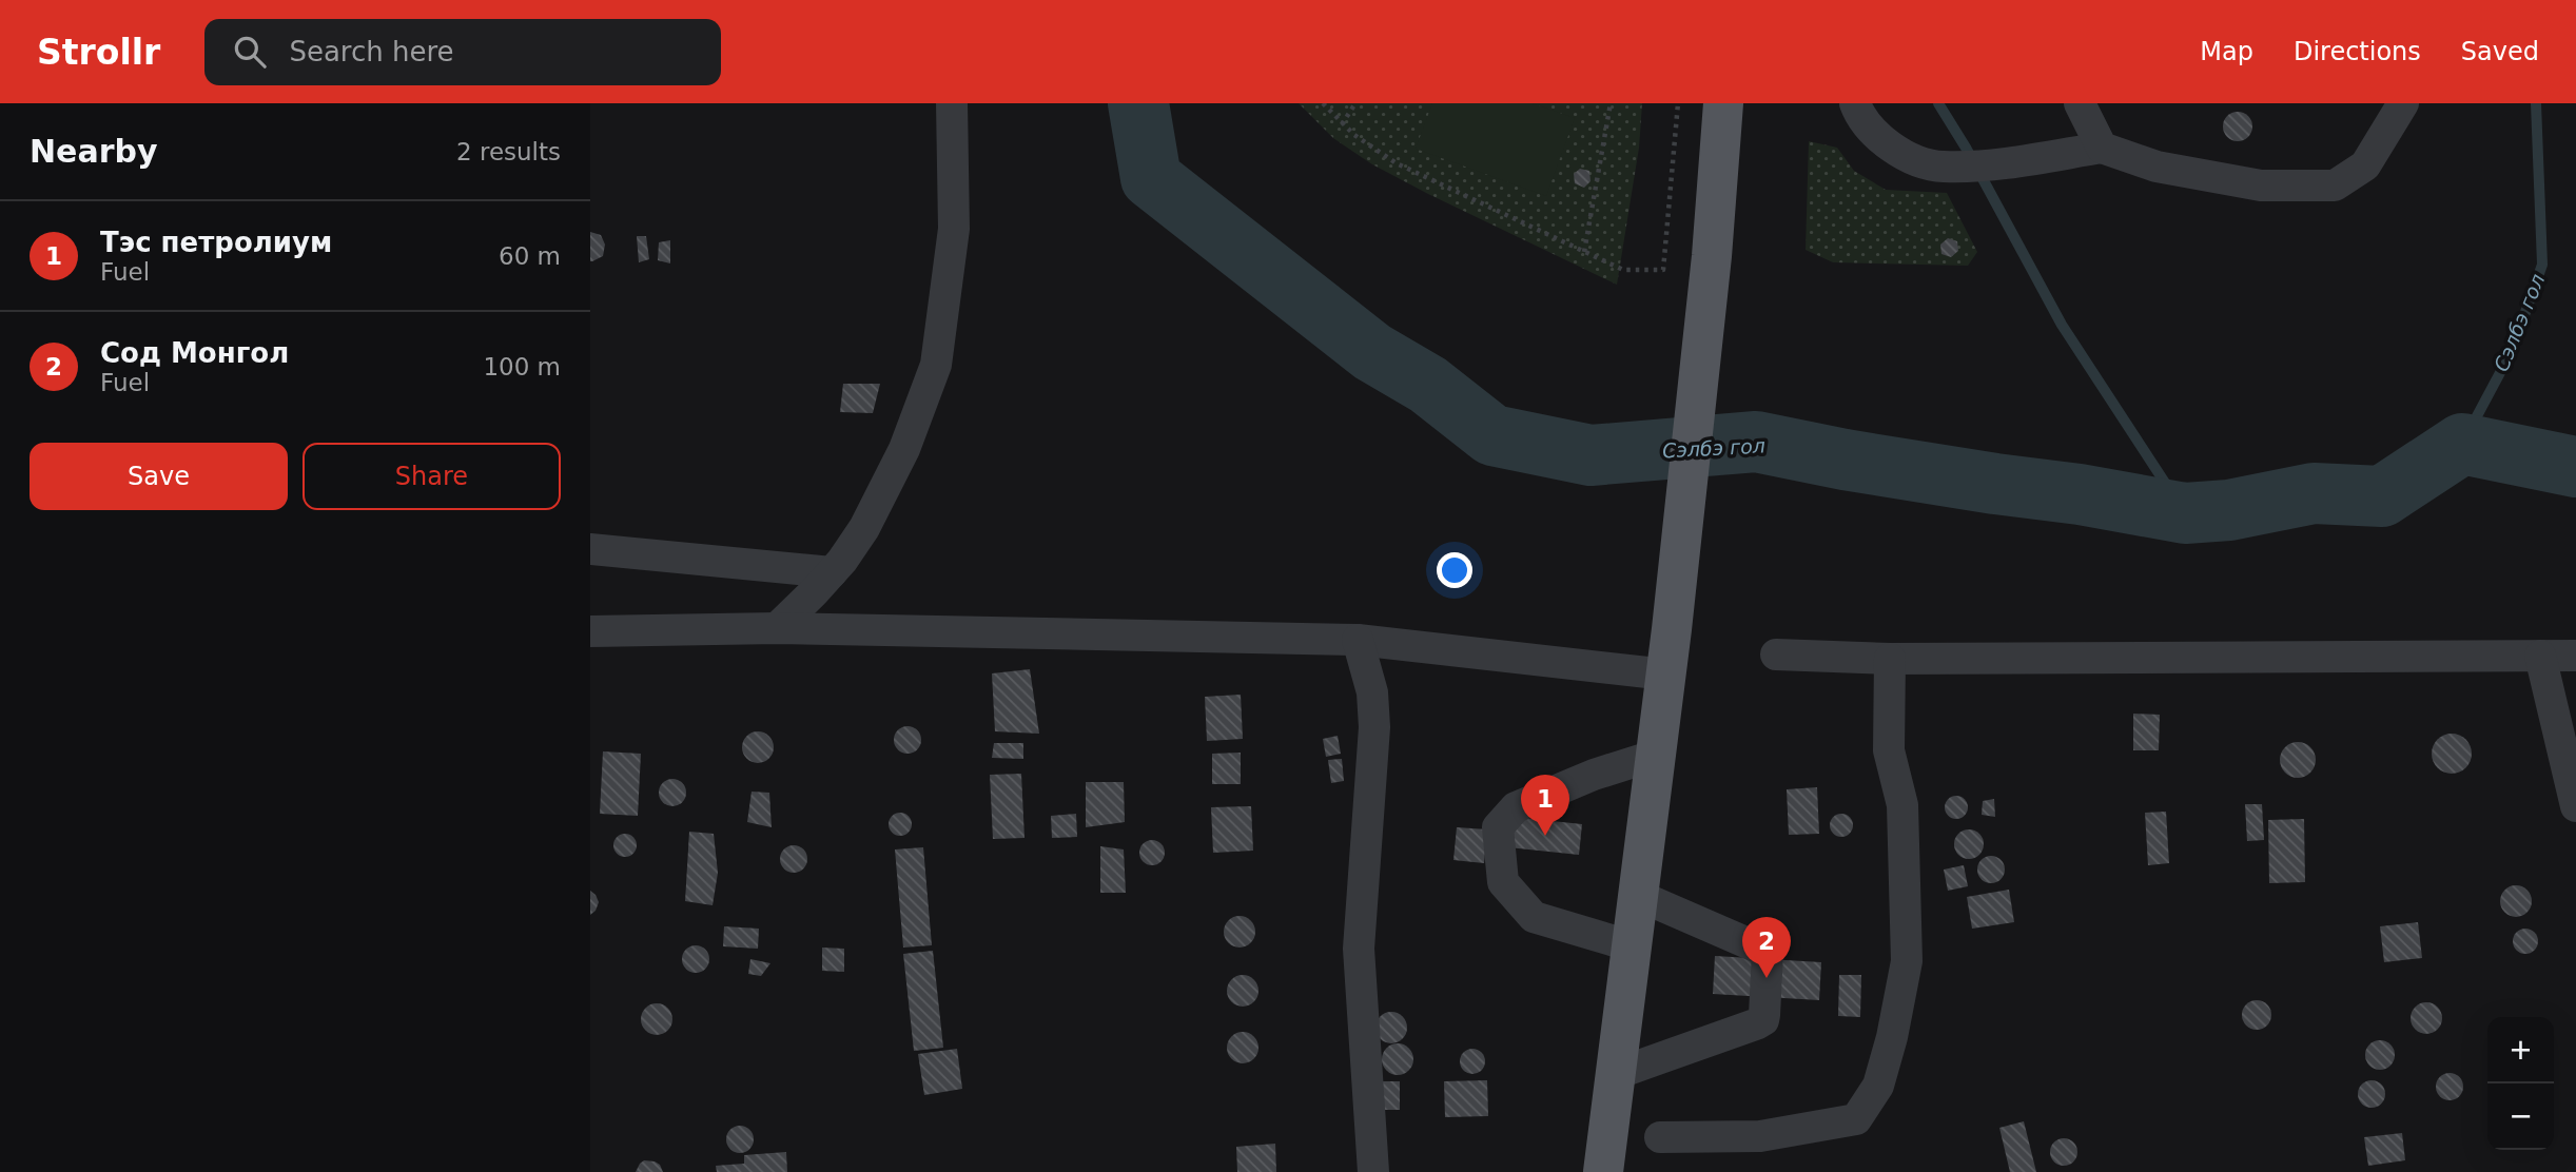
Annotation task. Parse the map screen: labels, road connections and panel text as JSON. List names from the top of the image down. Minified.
{"water":["Сэлбэ гол"],"page":{"header":"Strollr","search":"Search here","nav":["Map","Directions","Saved"],"heading":["Nearby","2 results"],"list":[{"mark":"1","name":"Тэс петролиум","note":"Fuel","value":"60 m"},{"mark":"2","name":"Сод Монгол","note":"Fuel","value":"100 m"}],"buttons":["Save","Share"],"pins":["1","2"],"map_buttons":["+","−"]}}
